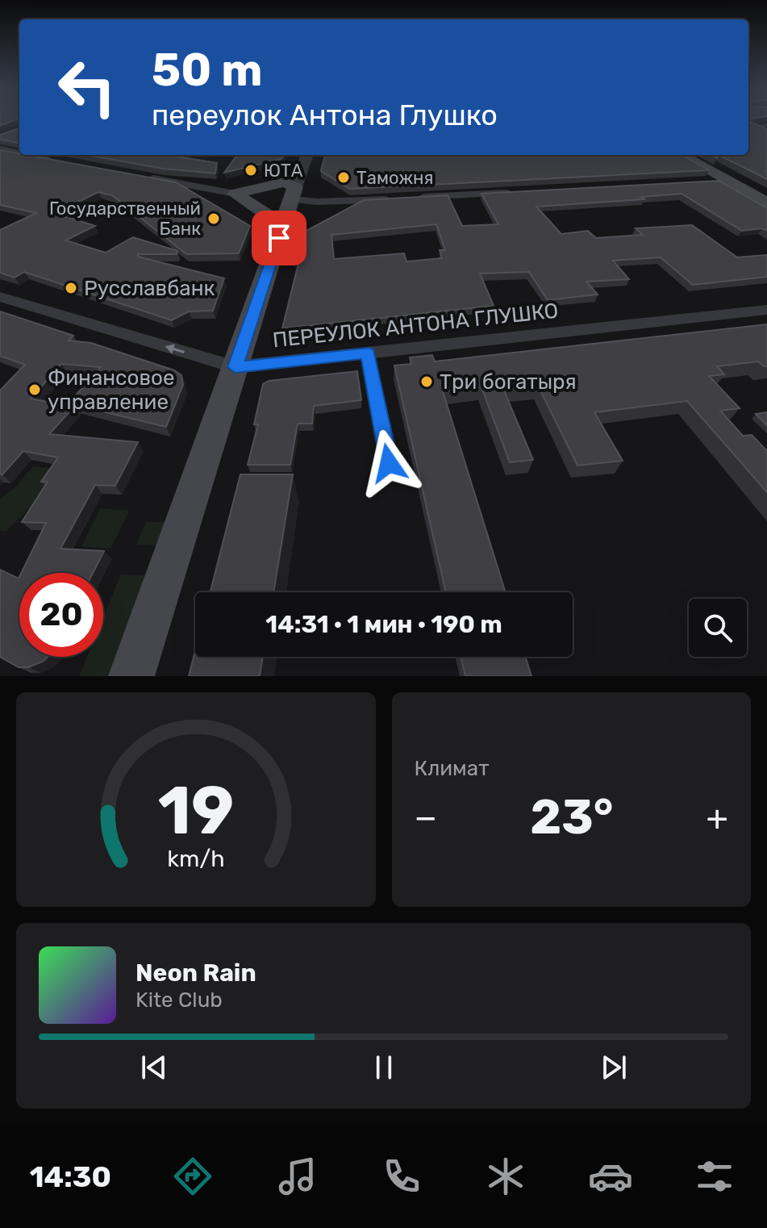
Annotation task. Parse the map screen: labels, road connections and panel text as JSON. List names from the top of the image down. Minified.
{"streets":{"street":["ПЕРЕУЛОК АНТОНА ГЛУШКО"]},"places":["ЮТА","Таможня","Государственный Банк","Русславбанк","Три богатыря","Финансовое управление"],"page":{"turn":["50 m","переулок Антона Глушко"],"limit":"20","trip":"14:31 · 1 мин · 190 m","tile":"Климат","heat":["−","23°","+"],"song":["Neon Rain","Kite Club"],"tabs":"14:30","gauge":["19","km/h"]}}
